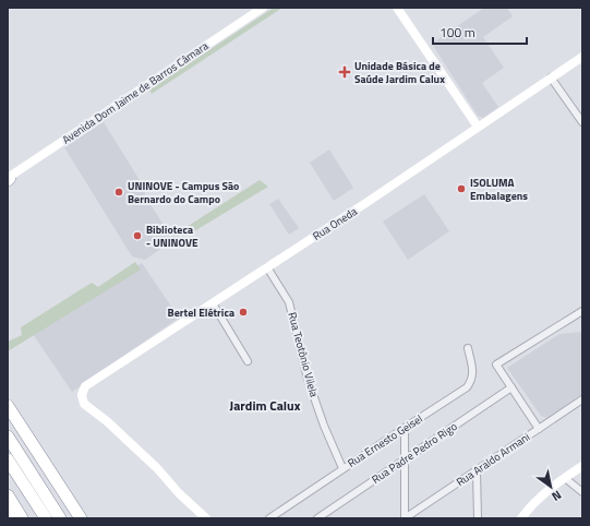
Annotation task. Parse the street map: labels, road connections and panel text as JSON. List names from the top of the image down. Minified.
{"streets":{"street":["Avenida Dom Jaime de Barros Câmara","Rua Oneda","Rua Teotônio Vilela","Rua Ernesto Geisel","Rua Padre Pedro Rigo","Rua Araldo Armani"]},"crossings":[["Rua Oneda","Rua Teotônio Vilela"],["Rua Teotônio Vilela","Rua Ernesto Geisel"]],"districts":["Jardim Calux"],"places":{"health":["Unidade Básica de Saúde Jardim Calux"],"other":["ISOLUMA Embalagens","UNINOVE - Campus São Bernardo do Campo","Biblioteca - UNINOVE","Bertel Elétrica"]},"scale_bar":"100 m","north":"bottom right"}
